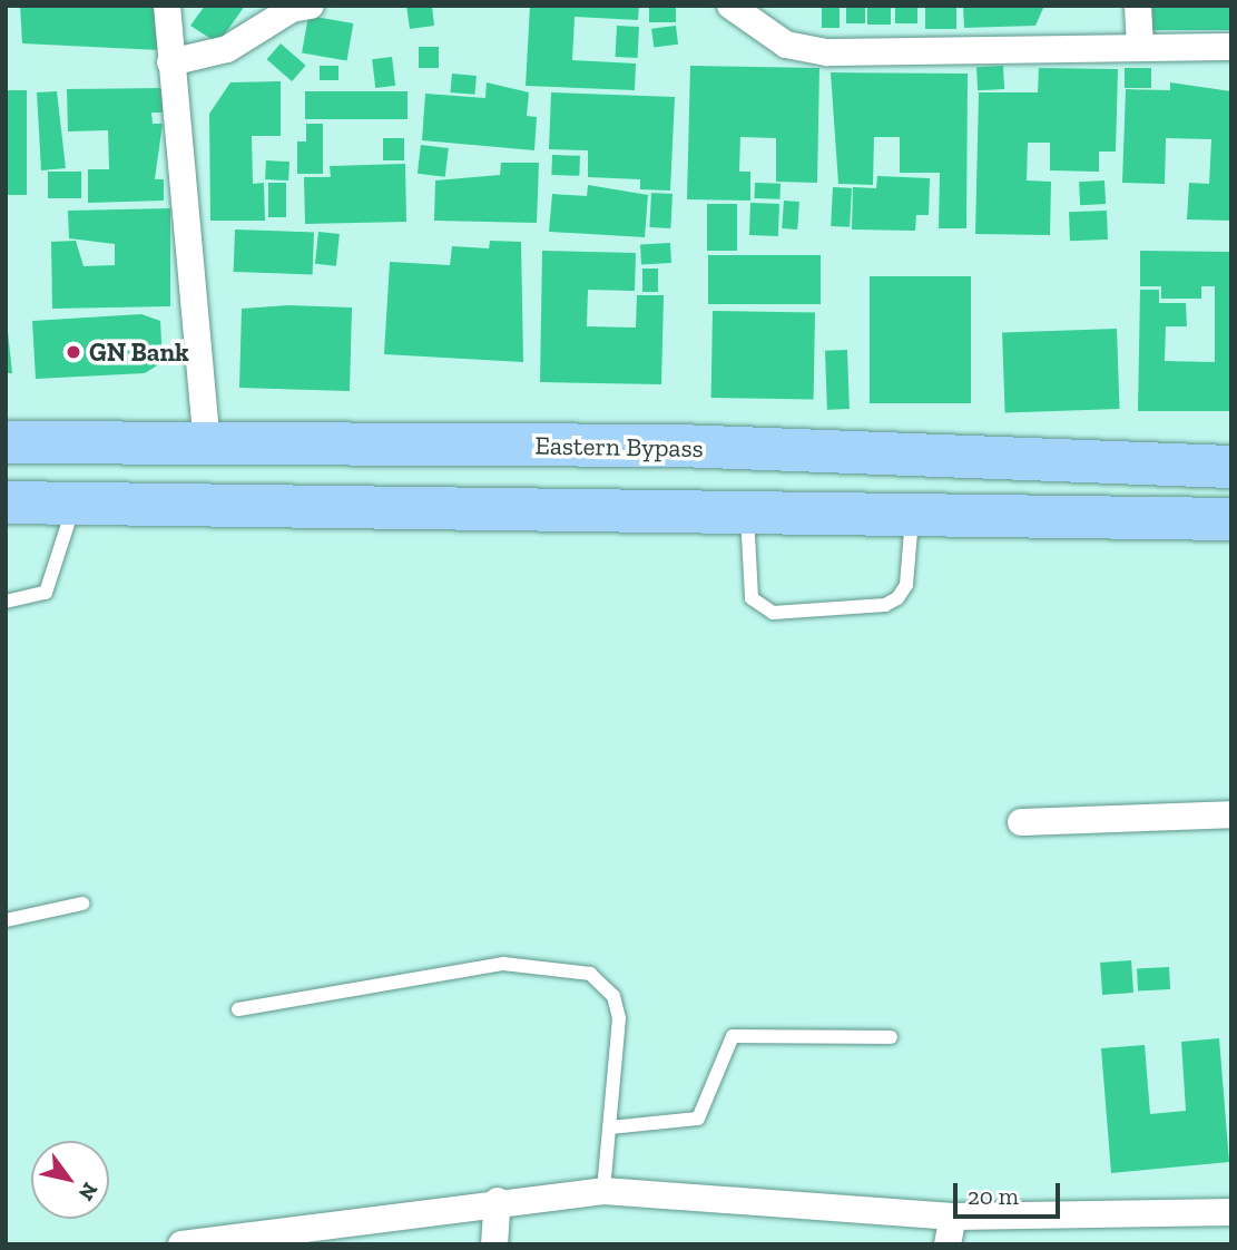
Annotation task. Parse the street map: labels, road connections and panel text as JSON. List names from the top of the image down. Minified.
{"streets":{"highway":["Eastern Bypass"]},"places":["GN Bank"],"scale_bar":"20 m","north":"bottom right"}
